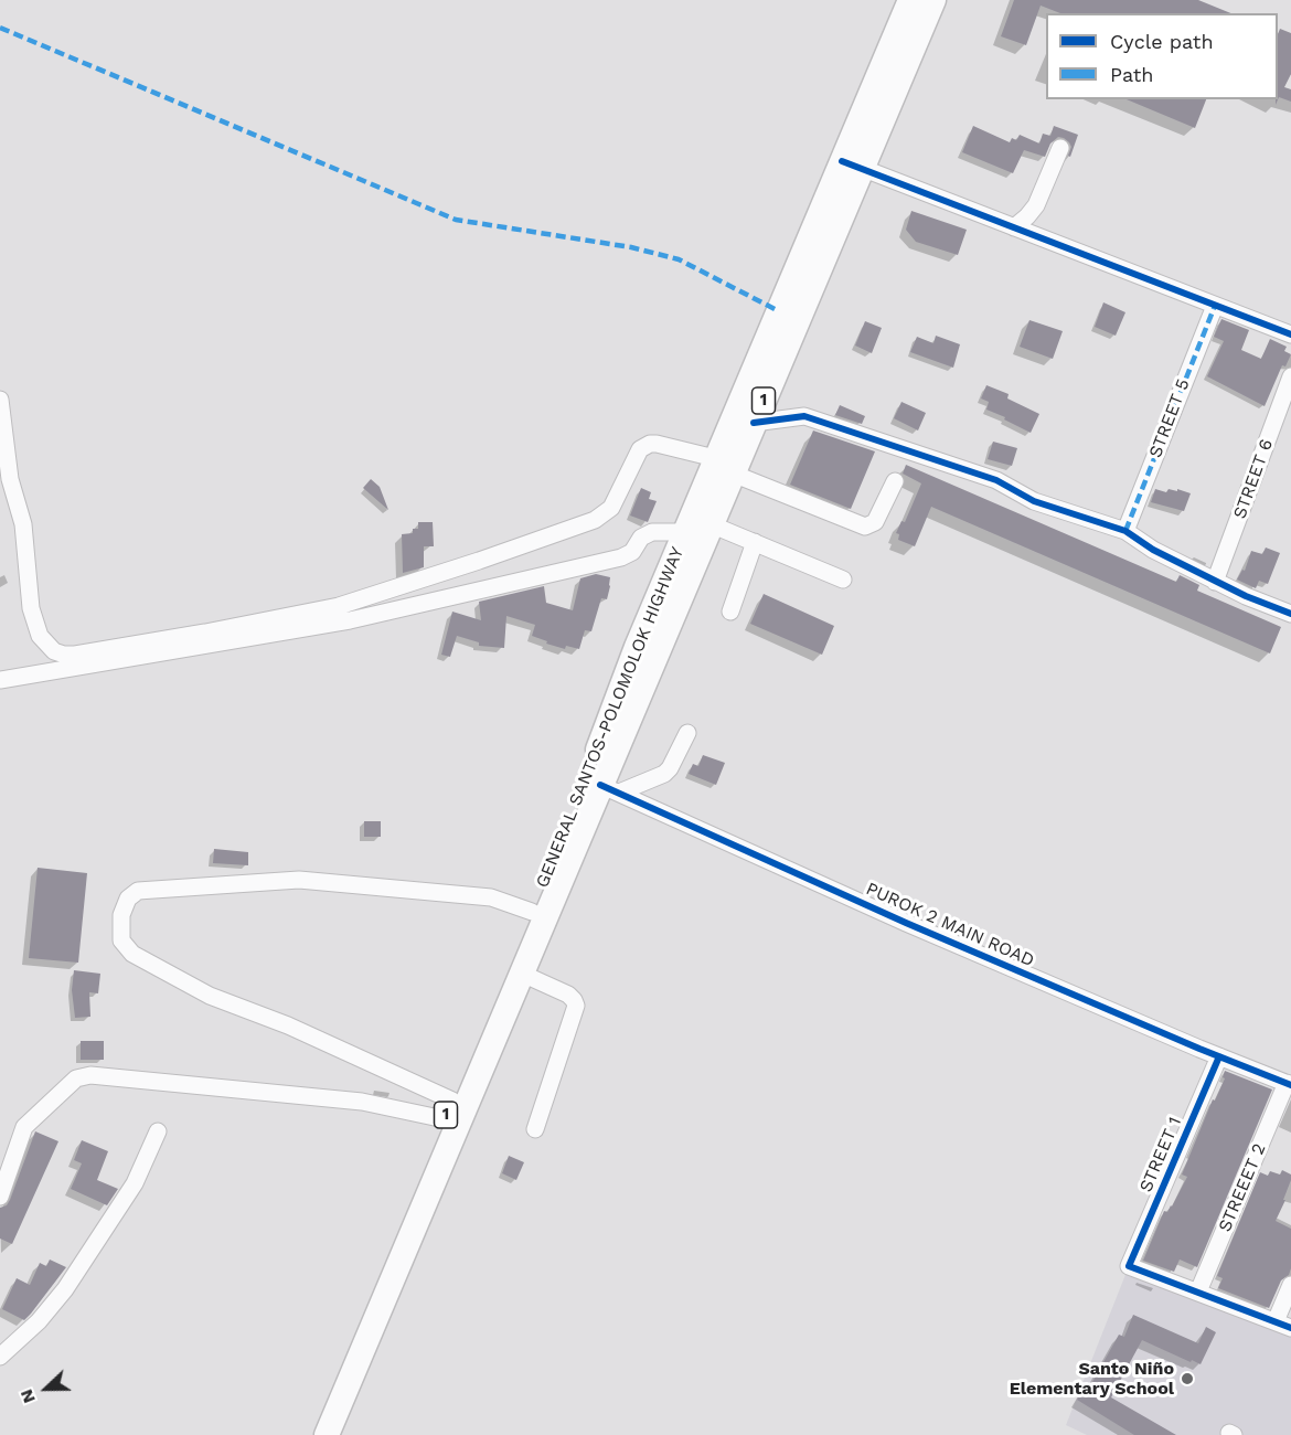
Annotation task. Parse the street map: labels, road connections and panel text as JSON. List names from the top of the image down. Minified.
{"streets":{"highway":["1","GENERAL SANTOS-POLOMOLOK HIGHWAY"],"street":["STREET 5","STREET 6","PUROK 2 MAIN ROAD","STREET 1","STREEET 2"]},"crossings":[["1","GENERAL SANTOS-POLOMOLOK HIGHWAY"],["1","PUROK 2 MAIN ROAD"],["PUROK 2 MAIN ROAD","STREET 1"],["PUROK 2 MAIN ROAD","STREEET 2"],["STREET 1","STREEET 2"]],"places":["Santo Niño Elementary School"],"legend":["Cycle path","Path"],"north":"left"}
